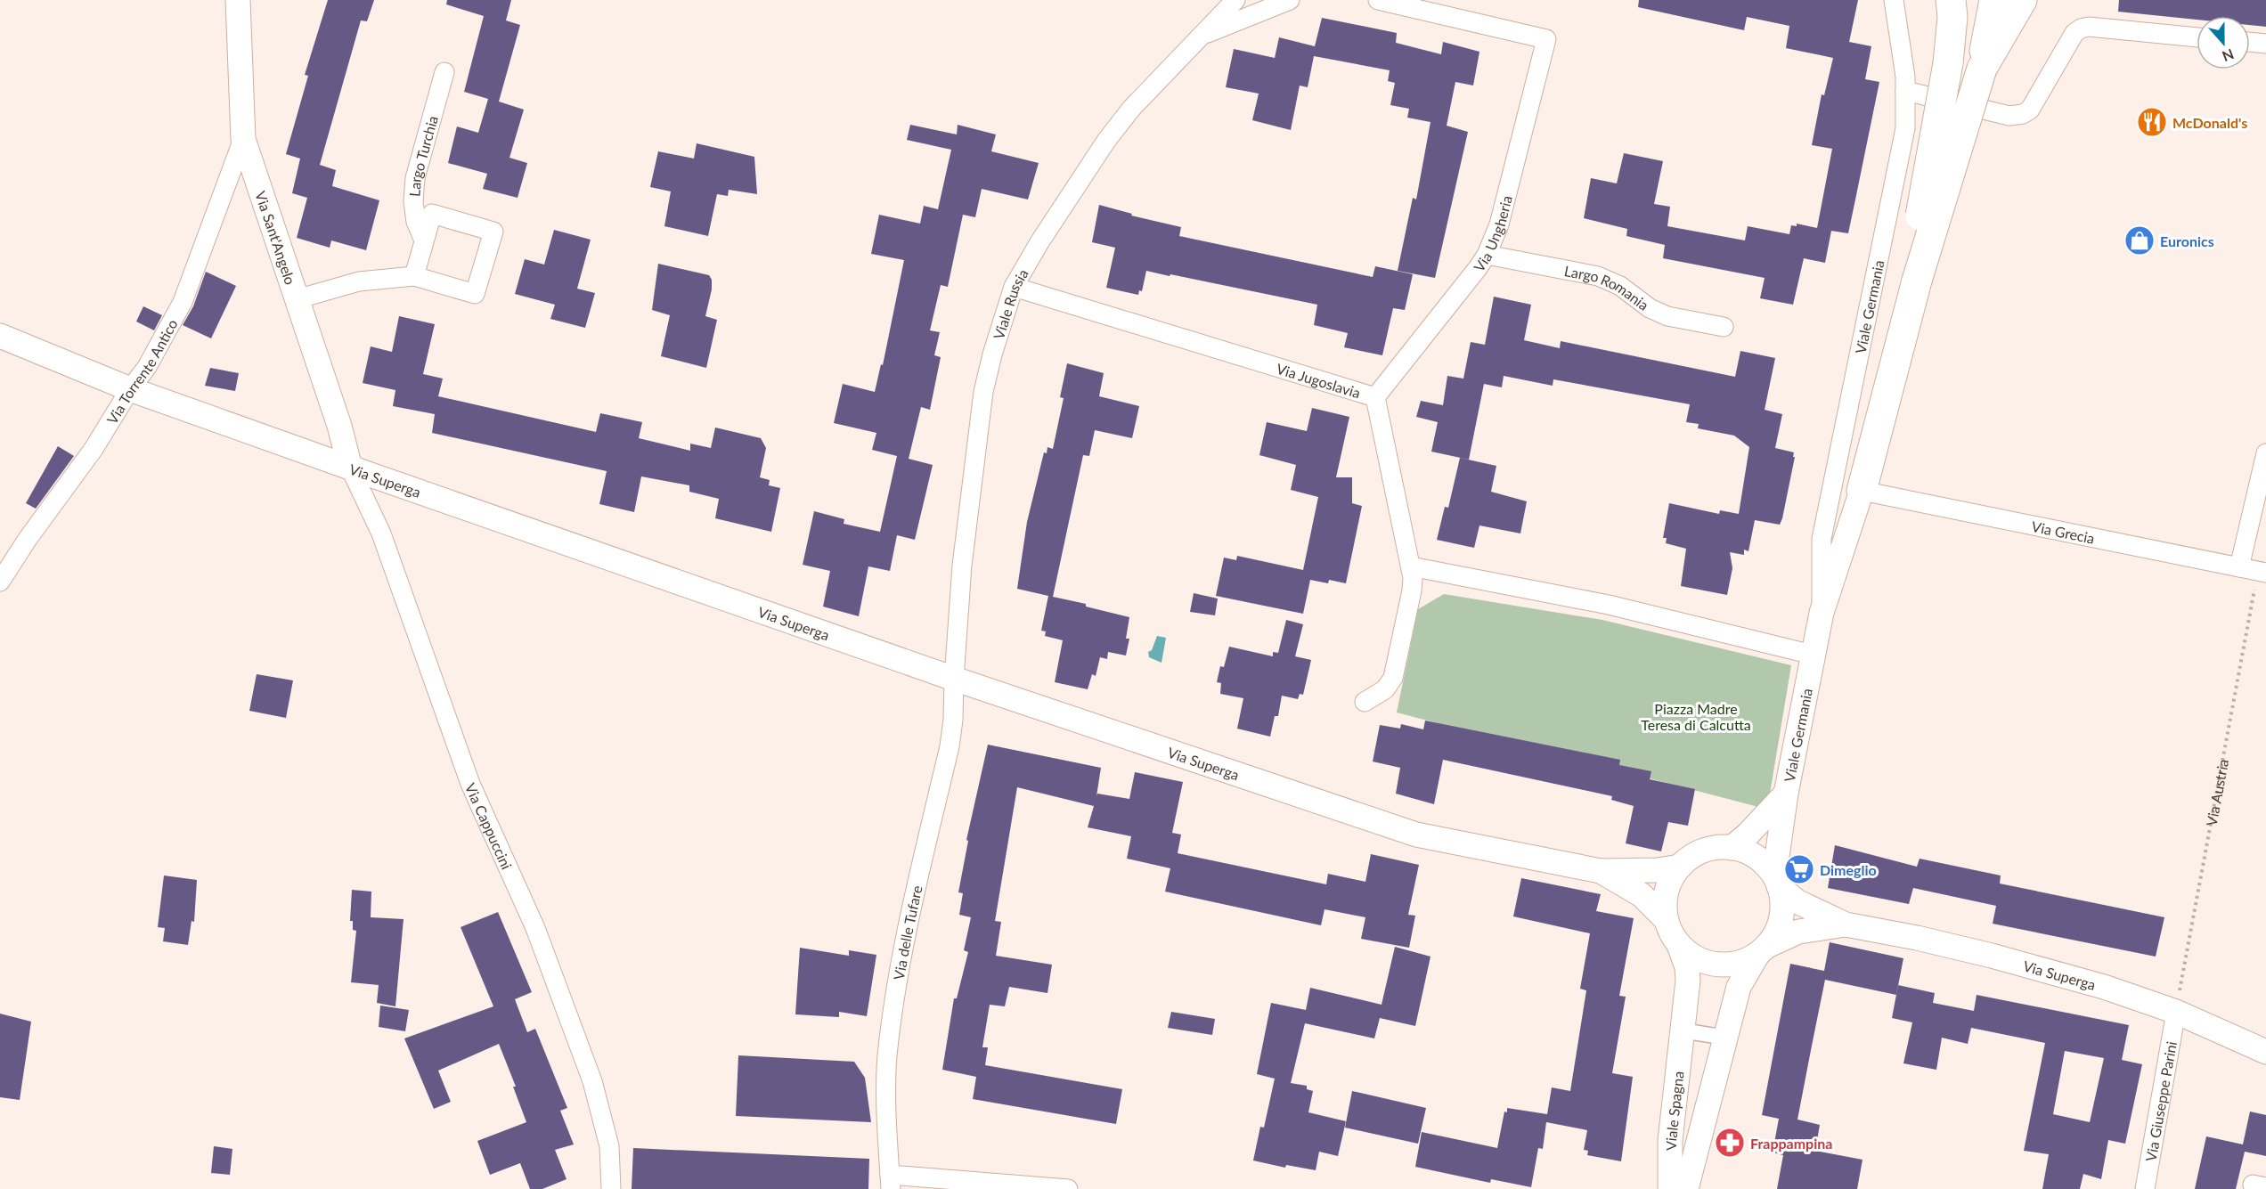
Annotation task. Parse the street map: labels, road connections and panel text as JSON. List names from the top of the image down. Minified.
{"streets":{"street":["Largo Turchia","Via Ungheria","Via Sant'Angelo","Largo Romania","Viale Russia","Viale Germania","Via Torrente Antico","Via Jugoslavia","Via Superga","Via Grecia","Via Cappuccini","Via delle Tufare","Via Giuseppe Parini","Viale Spagna"],"path":["Via Austria"]},"crossings":[["Largo Turchia","Via Sant'Angelo"],["Via Ungheria","Largo Romania"],["Via Ungheria","Via Jugoslavia"],["Via Sant'Angelo","Via Torrente Antico"],["Via Sant'Angelo","Via Superga"],["Via Sant'Angelo","Via Cappuccini"],["Viale Russia","Via Jugoslavia"],["Viale Russia","Via Superga"],["Viale Russia","Via delle Tufare"],["Viale Germania","Via Superga"],["Viale Germania","Via Grecia"],["Viale Germania","Viale Spagna"],["Via Torrente Antico","Via Superga"],["Via Superga","Via Austria"],["Via Superga","Via Cappuccini"],["Via Superga","Via delle Tufare"],["Via Superga","Via Giuseppe Parini"],["Via Superga","Viale Spagna"],["Via Grecia","Via Austria"],["Via Austria","Via Giuseppe Parini"]],"parks":["Piazza Madre Teresa di Calcutta"],"places":{"restaurant":["McDonald's"],"shop":["Euronics"],"supermarket":["Dimeglio"],"pharmacy":["Frappampina"]},"north":"bottom"}
